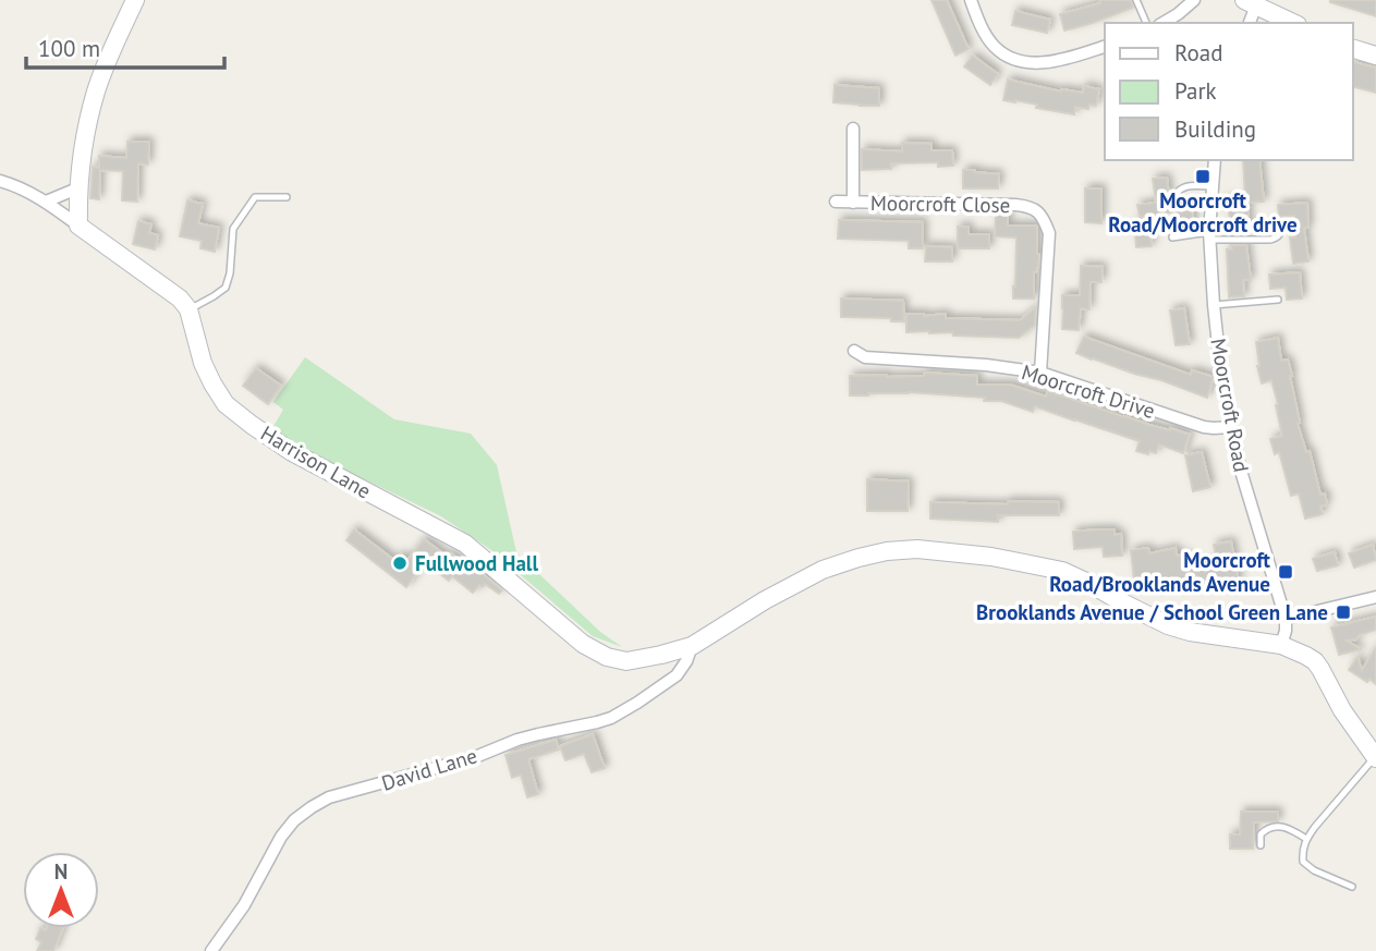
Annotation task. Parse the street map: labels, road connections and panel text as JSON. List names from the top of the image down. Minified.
{"streets":{"street":["Moorcroft Close","Moorcroft Drive","Moorcroft Road","Harrison Lane","David Lane"]},"crossings":[["Moorcroft Close","Moorcroft Drive"],["Moorcroft Drive","Moorcroft Road"],["Moorcroft Road","Harrison Lane"],["Harrison Lane","David Lane"]],"places":{"transit":["Moorcroft Road/Moorcroft drive","Moorcroft Road/Brooklands Avenue","Brooklands Avenue / School Green Lane"],"other":["Fullwood Hall"]},"legend":["Road","Park","Building"],"scale_bar":"100 m","north":"top"}
